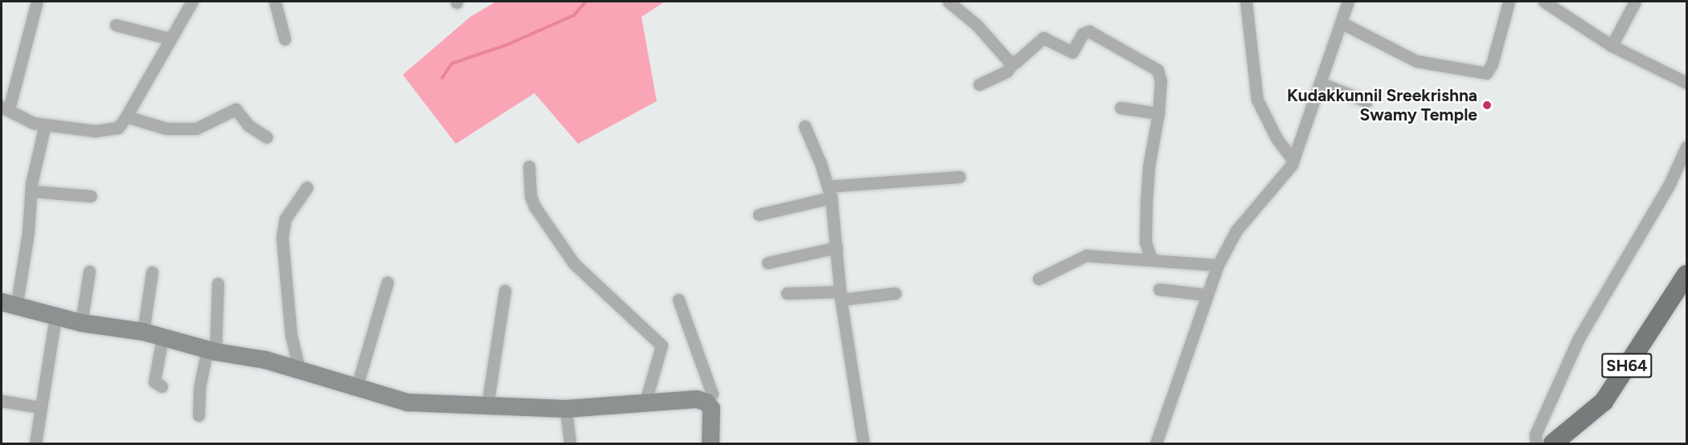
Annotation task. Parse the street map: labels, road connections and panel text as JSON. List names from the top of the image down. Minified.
{"streets":{"main road":["SH64"]},"places":["Kudakkunnil Sreekrishna Swamy Temple"]}
